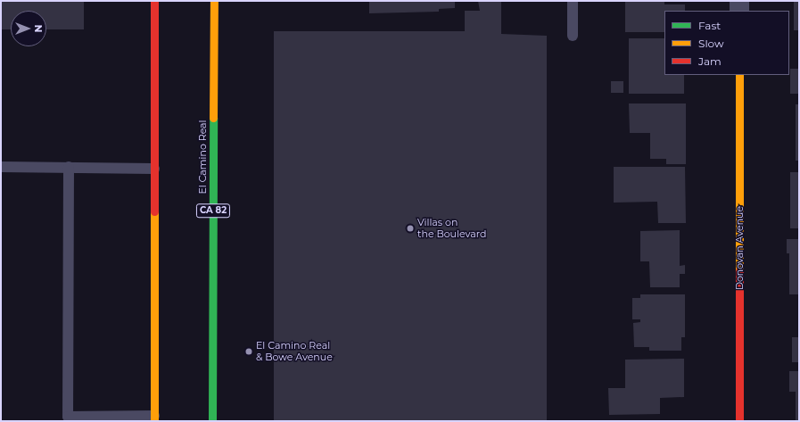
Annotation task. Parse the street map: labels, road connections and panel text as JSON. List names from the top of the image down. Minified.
{"streets":{"main road":["El Camino Real","CA 82","Donovan Avenue"]},"places":["Villas on the Boulevard","El Camino Real & Bowe Avenue"],"legend":["Fast","Slow","Jam"],"north":"right"}
